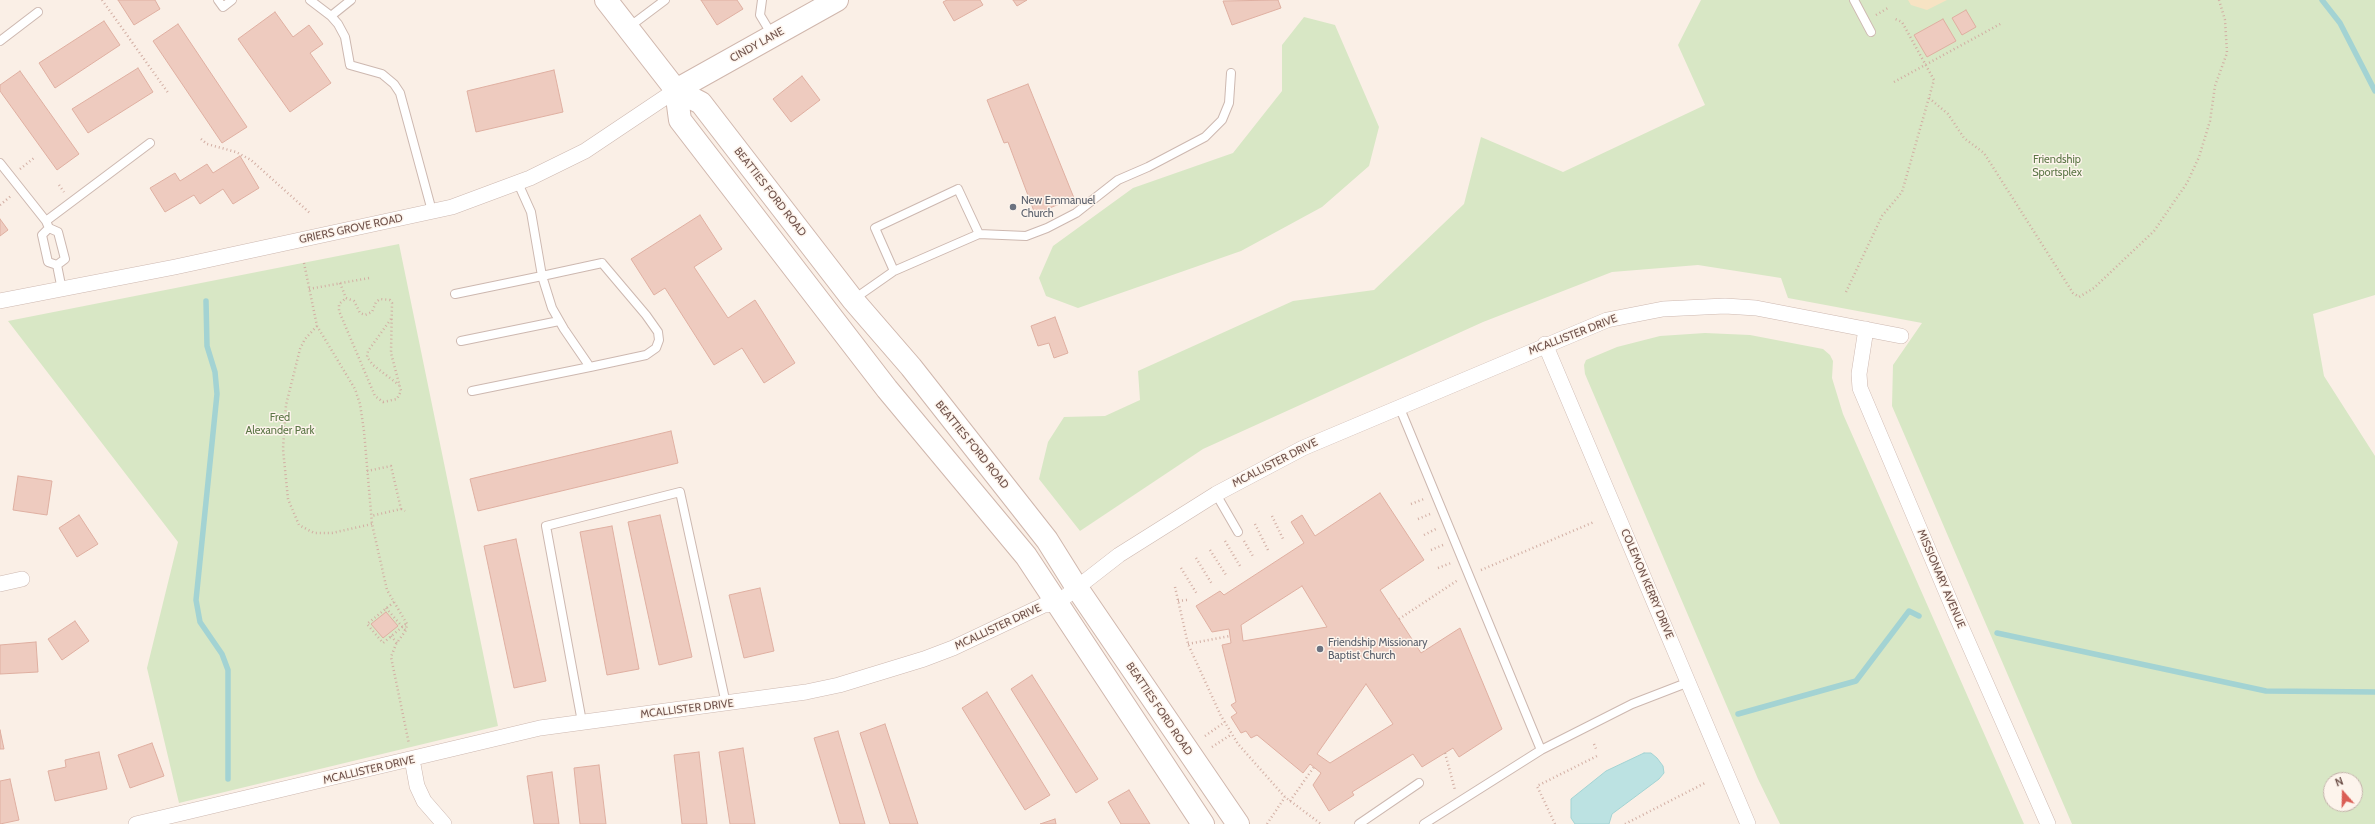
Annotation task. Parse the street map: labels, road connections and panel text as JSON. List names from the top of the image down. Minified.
{"streets":{"main road":["CINDY LANE","BEATTIES FORD ROAD"],"street":["GRIERS GROVE ROAD","MCALLISTER DRIVE","MISSIONARY AVENUE","COLEMON KERRY DRIVE"]},"crossings":[["CINDY LANE","BEATTIES FORD ROAD"],["CINDY LANE","GRIERS GROVE ROAD"],["BEATTIES FORD ROAD","GRIERS GROVE ROAD"],["BEATTIES FORD ROAD","MCALLISTER DRIVE"],["MCALLISTER DRIVE","MISSIONARY AVENUE"],["MCALLISTER DRIVE","COLEMON KERRY DRIVE"]],"parks":["Friendship Sportsplex","Fred Alexander Park"],"places":["New Emmanuel Church","Friendship Missionary Baptist Church"],"north":"top"}
